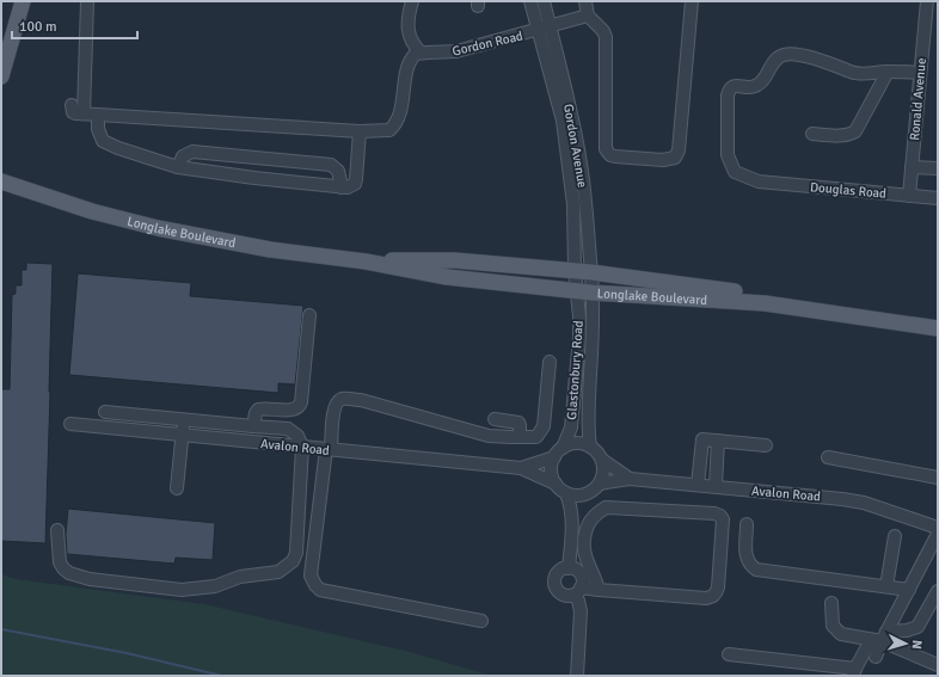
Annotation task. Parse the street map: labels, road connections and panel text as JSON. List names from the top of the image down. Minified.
{"streets":{"main road":["Longlake Boulevard"],"street":["Gordon Road","Ronald Avenue","Gordon Avenue","Douglas Road","Glastonbury Road","Avalon Road"]},"crossings":[["Gordon Road","Gordon Avenue"],["Ronald Avenue","Douglas Road"],["Gordon Avenue","Longlake Boulevard"],["Gordon Avenue","Glastonbury Road"],["Longlake Boulevard","Glastonbury Road"],["Glastonbury Road","Avalon Road"]],"scale_bar":"100 m","north":"right"}
